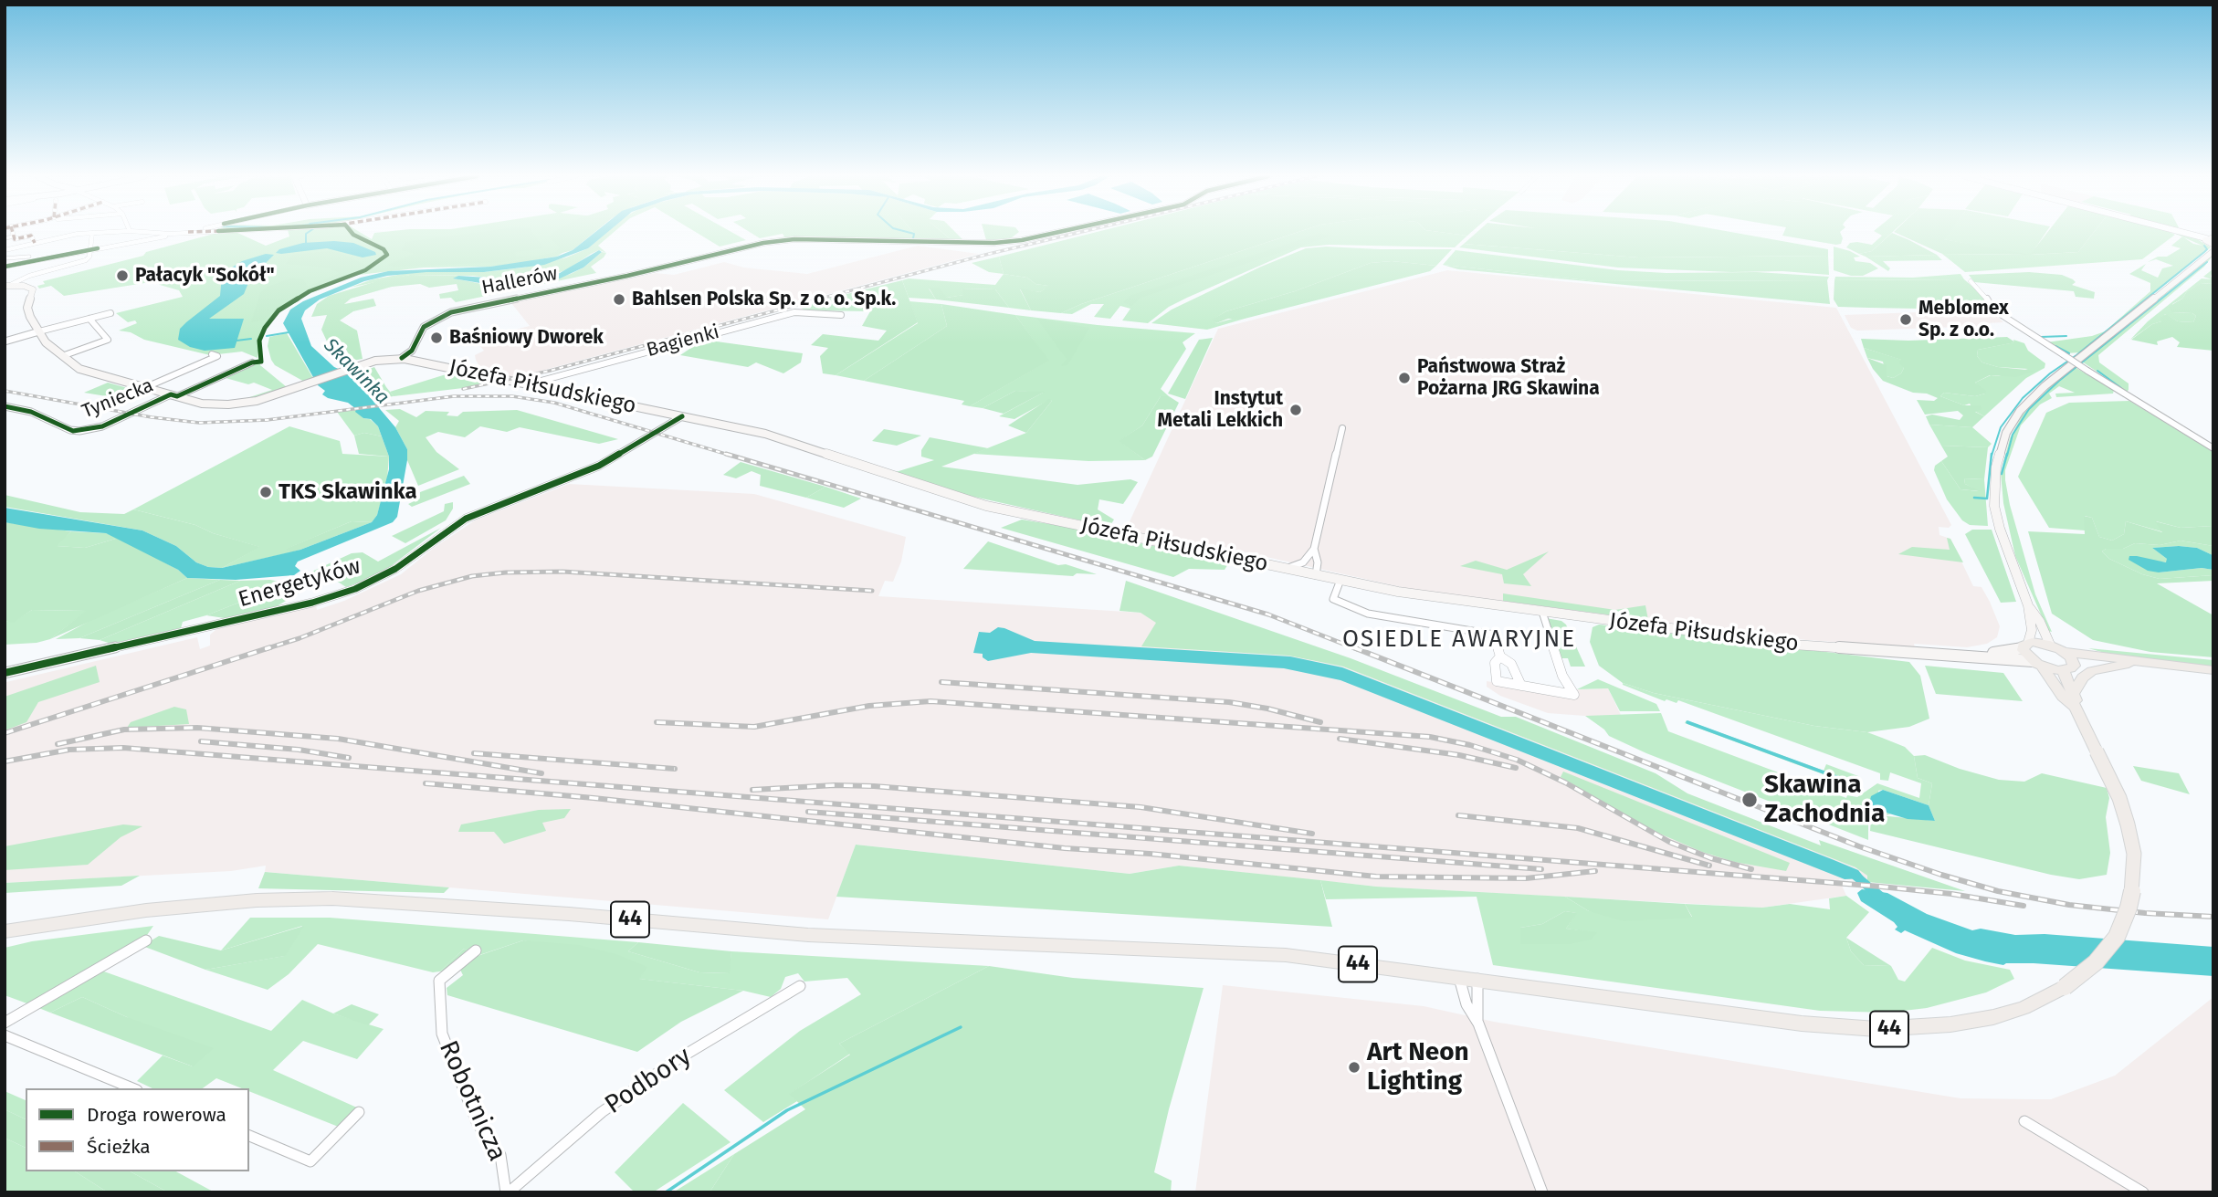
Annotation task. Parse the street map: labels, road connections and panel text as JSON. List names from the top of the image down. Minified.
{"streets":{"main road":["Józefa Piłsudskiego","44"],"street":["Hallerów","Bagienki","Tyniecka","Energetyków","Podbory","Robotnicza"]},"crossings":[["Hallerów","Józefa Piłsudskiego"],["Bagienki","Józefa Piłsudskiego"],["Józefa Piłsudskiego","Energetyków"],["Józefa Piłsudskiego","44"],["Podbory","Robotnicza"]],"districts":["OSIEDLE AWARYJNE"],"water":["Skawinka"],"places":["Pałacyk \"Sokół\"","Bahlsen Polska Sp. z o. o. Sp.k.","Meblomex Sp. z o.o.","Baśniowy Dworek","Państwowa Straż Pożarna JRG Skawina","Instytut Metali Lekkich","TKS Skawinka","Skawina Zachodnia","Art Neon Lighting"],"legend":["Droga rowerowa","Ścieżka"]}
